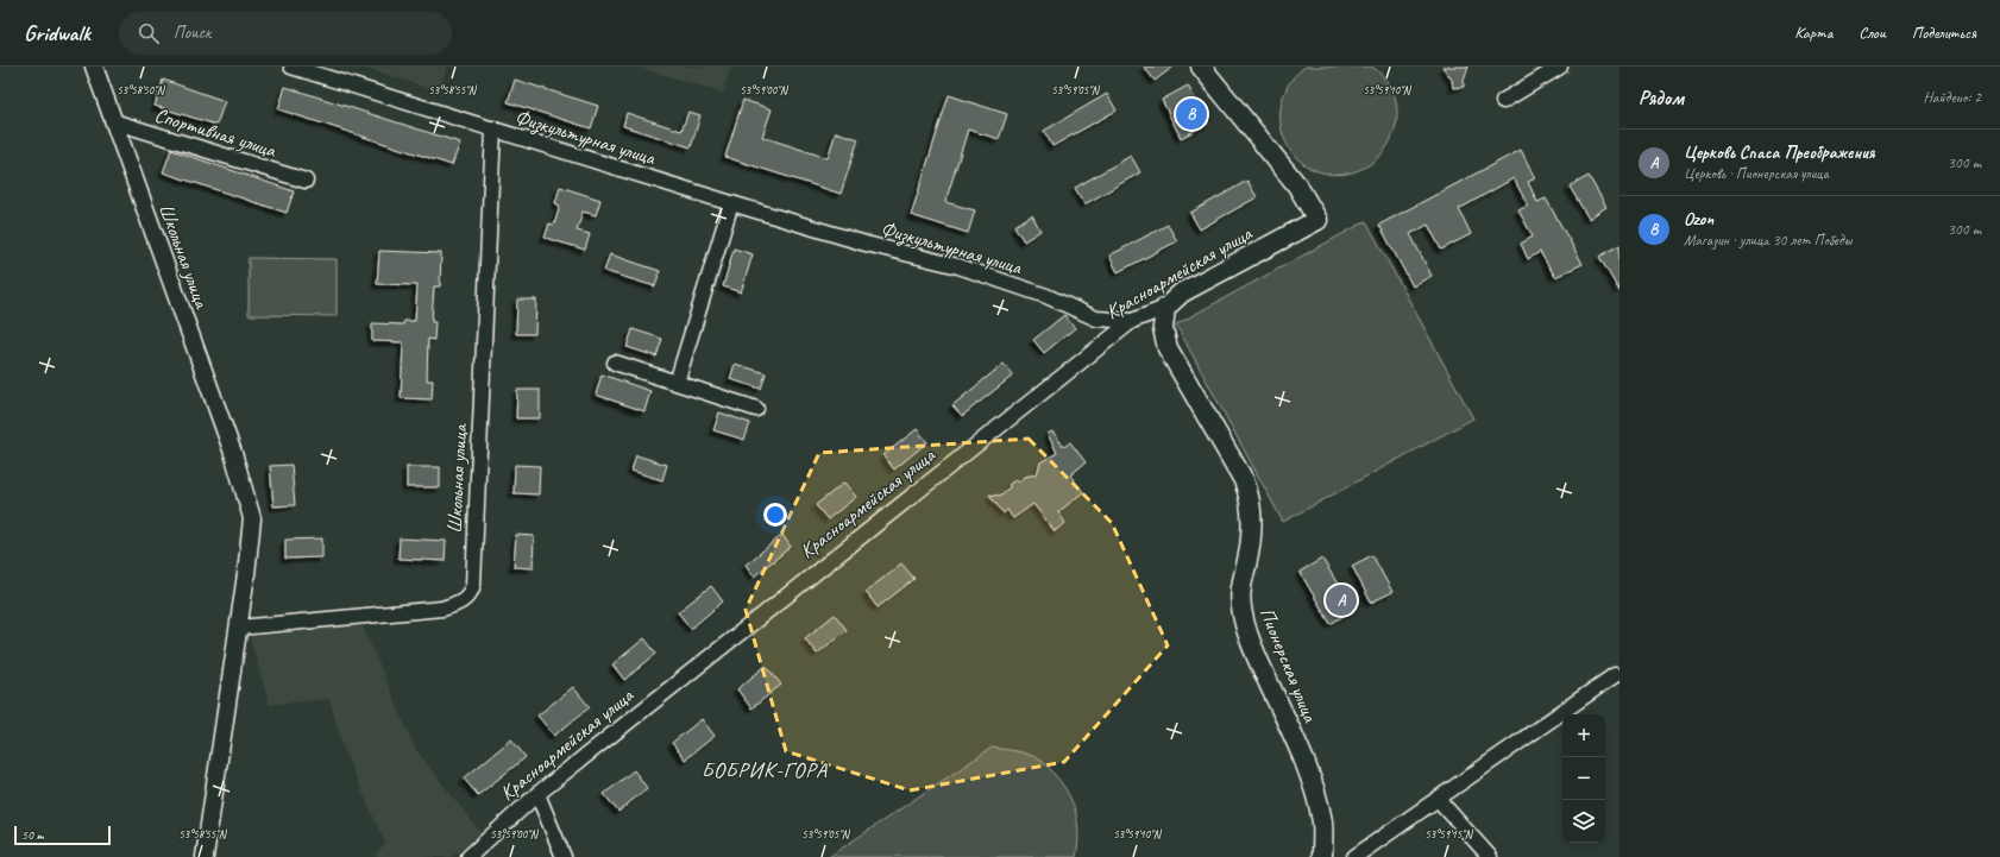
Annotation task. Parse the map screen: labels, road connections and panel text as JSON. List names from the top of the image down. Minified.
{"streets":{"main road":["Красноармейская улица","Пионерская улица"],"street":["Спортивная улица","Физкультурная улица","Школьная улица"]},"crossings":[["Спортивная улица","Школьная улица"],["Физкультурная улица","Школьная улица"],["Физкультурная улица","Красноармейская улица"],["Красноармейская улица","Пионерская улица"]],"districts":["БОБРИК-ГОРА"],"scale_bar":"50 m","page":{"header":"Gridwalk","search":"Поиск","nav":["Карта","Слои","Поделиться"],"heading":["Рядом","Найдено: 2"],"pins":["B","A"],"list":[{"mark":"A","name":"Церковь Спаса Преображения","note":"Церковь · Пионерская улица","value":"300 m"},{"mark":"B","name":"Ozon","note":"Магазин · улица 30 лет Победы","value":"300 m"}],"map_buttons":["+","−"],"scale":"50 m"},"coordinates":["53°58'50\"N","53°58'55\"N","53°59'00\"N","53°59'05\"N","53°59'10\"N","53°59'15\"N"]}
